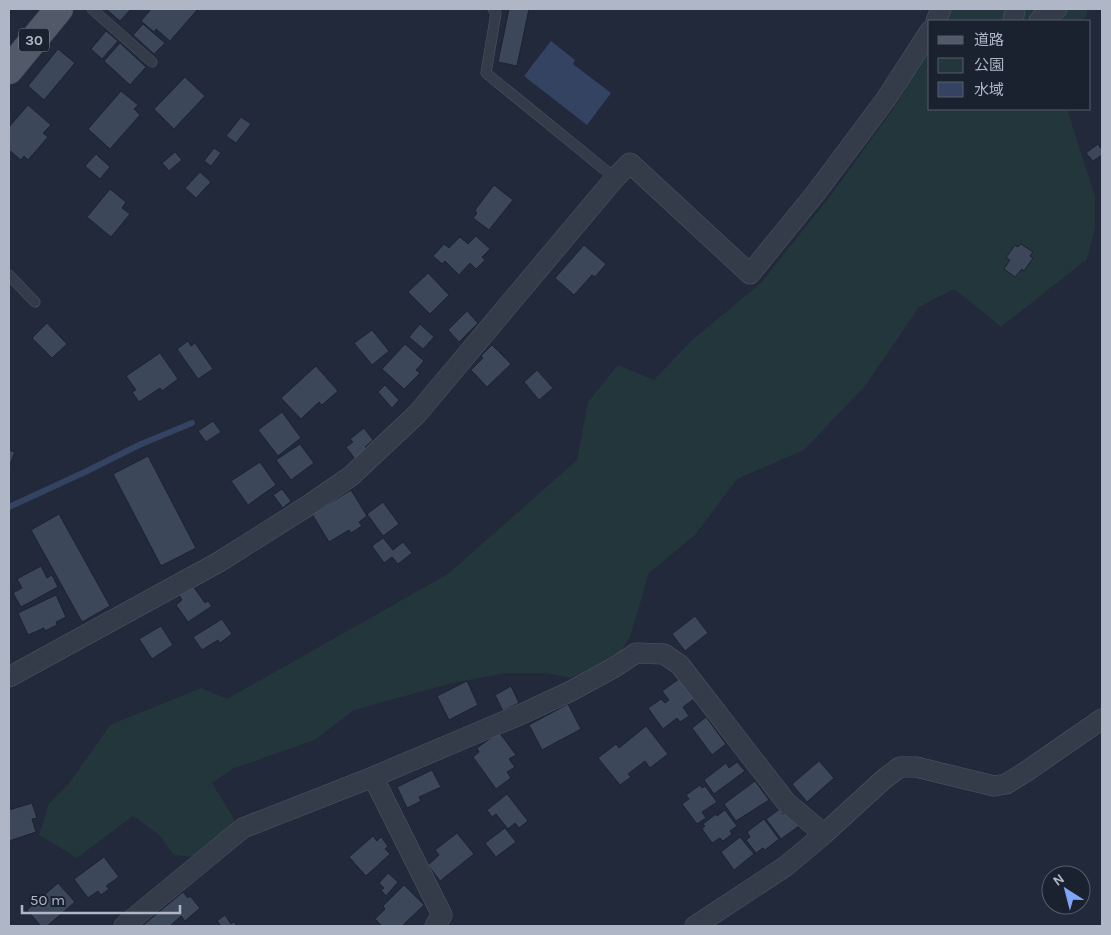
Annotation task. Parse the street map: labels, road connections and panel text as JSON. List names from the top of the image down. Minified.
{"streets":{"main road":["30"]},"legend":["道路","公園","水域"],"scale_bar":"50 m","north":"top left"}
